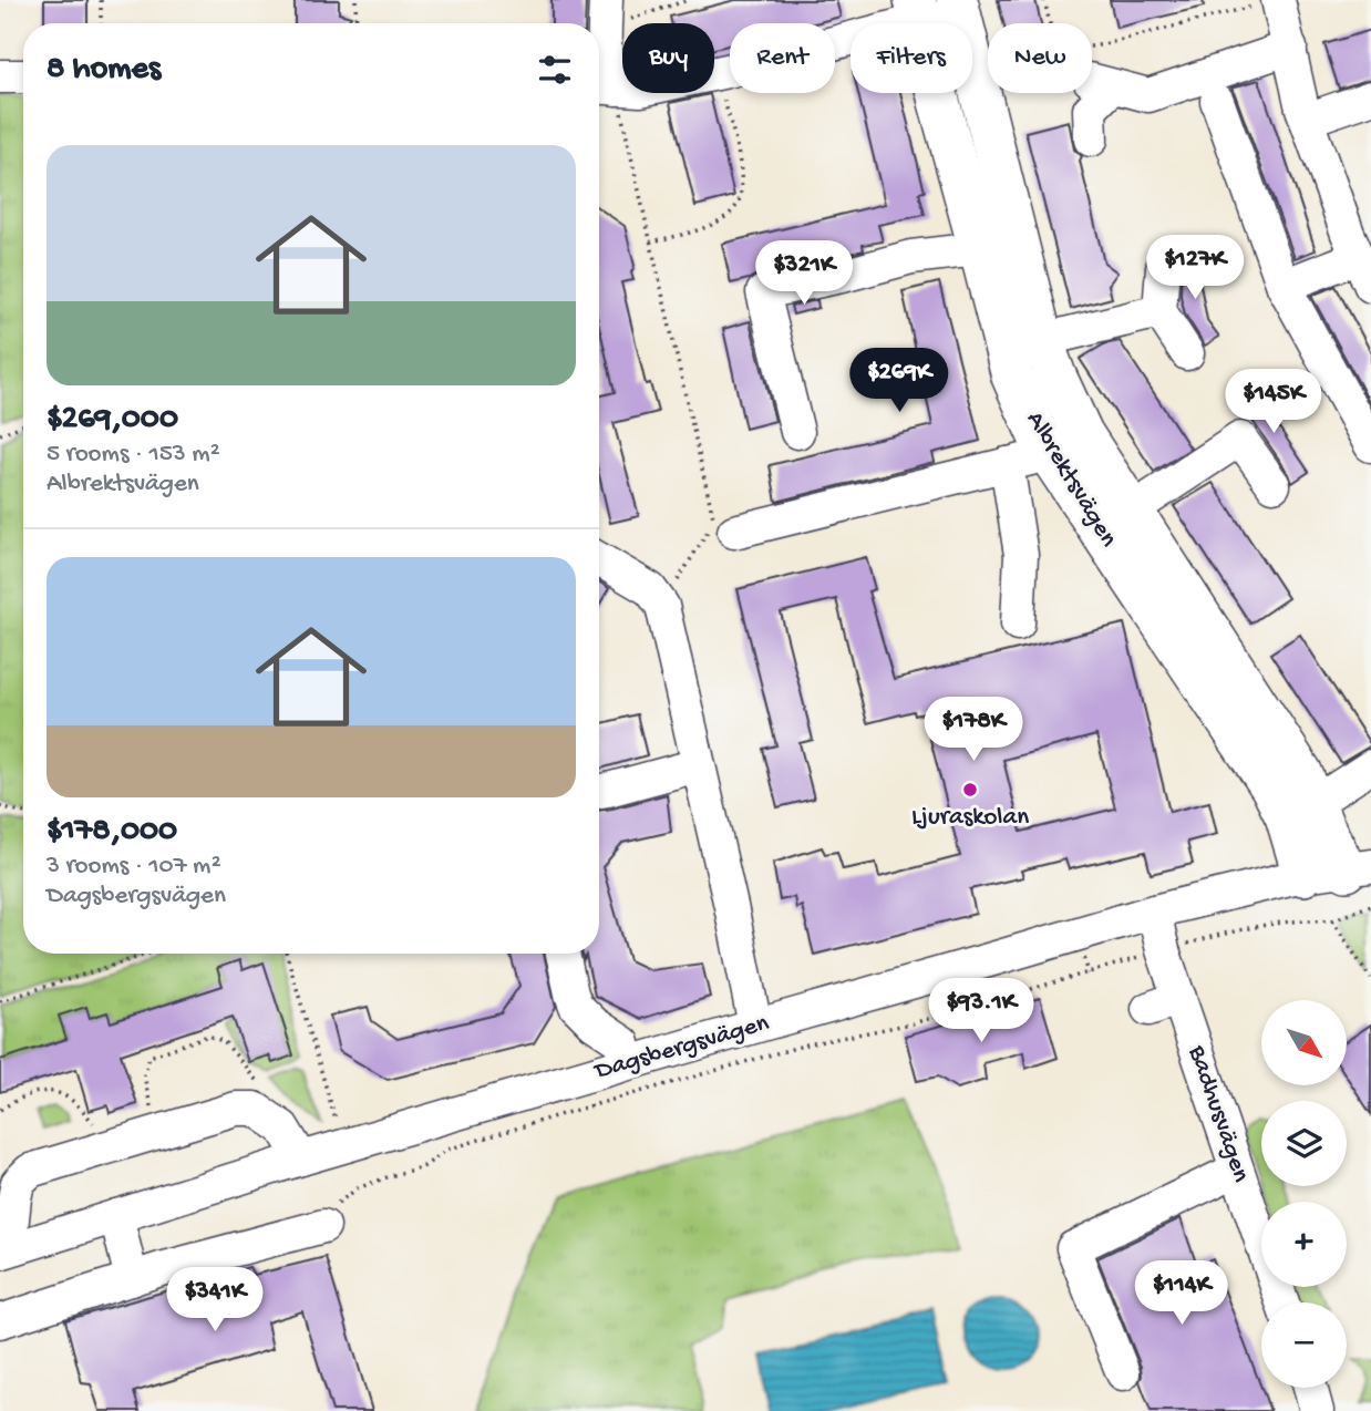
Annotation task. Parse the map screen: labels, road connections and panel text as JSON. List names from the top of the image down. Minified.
{"streets":{"main road":["Albrektsvägen"],"street":["Dagsbergsvägen","Badhusvägen"]},"crossings":[["Albrektsvägen","Dagsbergsvägen"],["Dagsbergsvägen","Badhusvägen"]],"places":["Ljuraskolan"],"north":"bottom right","page":{"chip":["Buy","Rent","Filters","New"],"heading":"8 homes","list":[{"name":"$269,000","note":"5 rooms · 153 m² · Albrektsvägen"},{"name":"$178,000","note":"3 rooms · 107 m² · Dagsbergsvägen"}],"price":["$127K","$321K","$269K","$145K","$178K","$93.1K","$114K","$341K"],"map_buttons":["+","−"]}}
